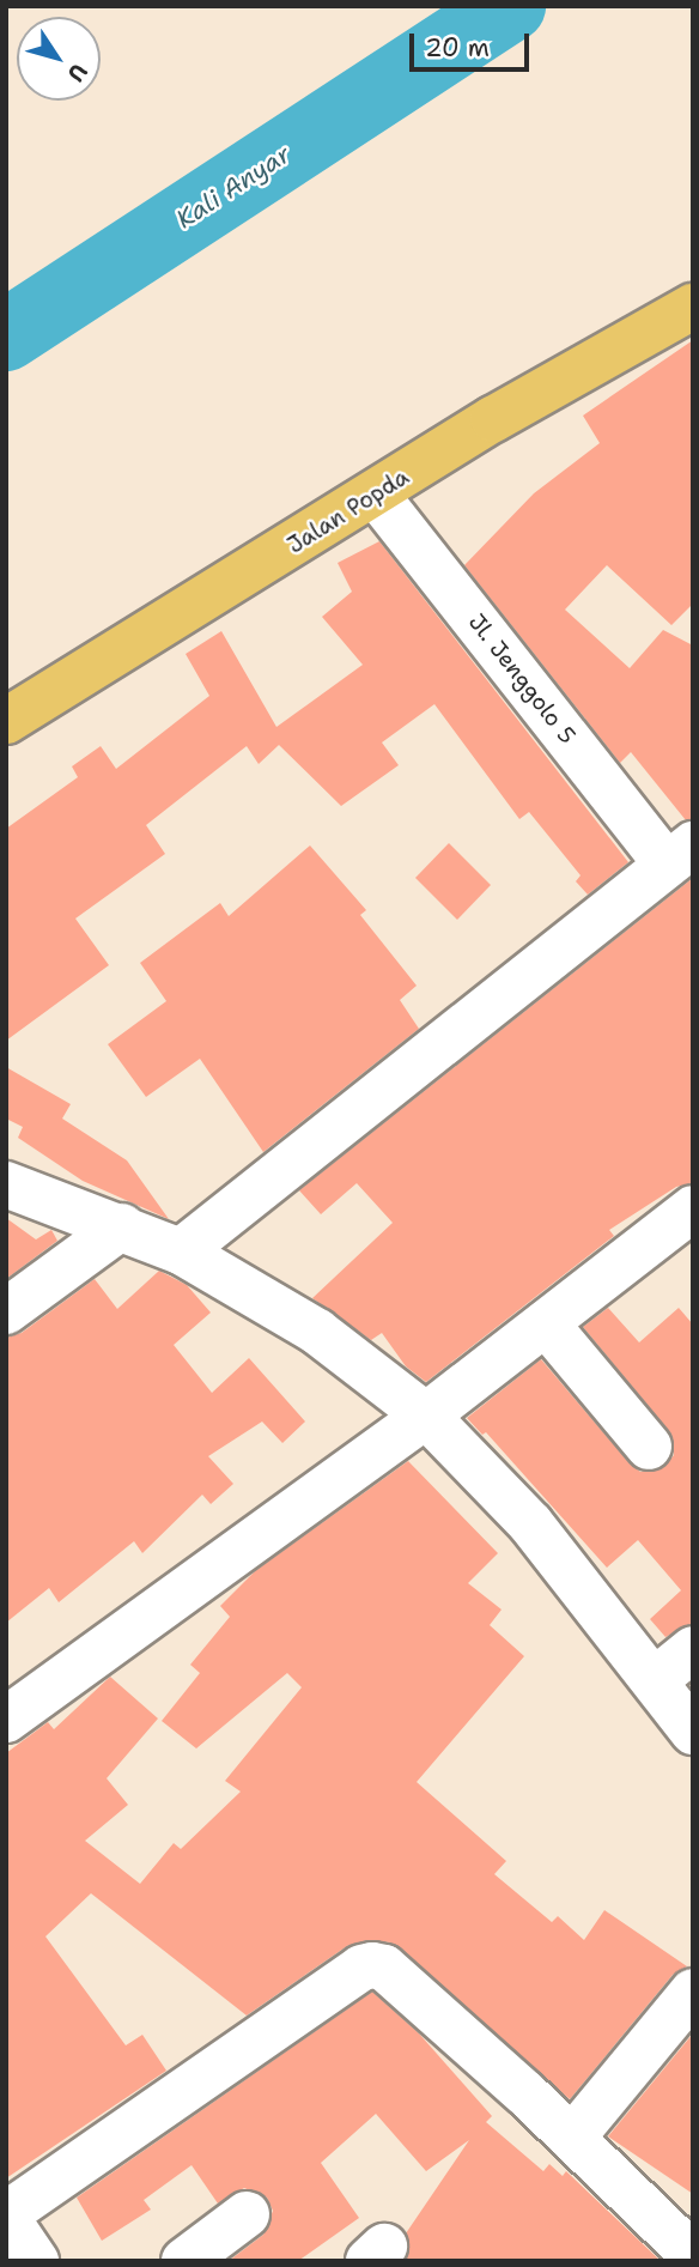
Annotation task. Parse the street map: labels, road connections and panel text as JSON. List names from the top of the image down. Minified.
{"streets":{"main road":["Jalan Popda"],"street":["Jl. Jenggolo 5"]},"crossings":[["Jalan Popda","Jl. Jenggolo 5"]],"water":["Kali Anyar"],"scale_bar":"20 m","north":"bottom right"}
